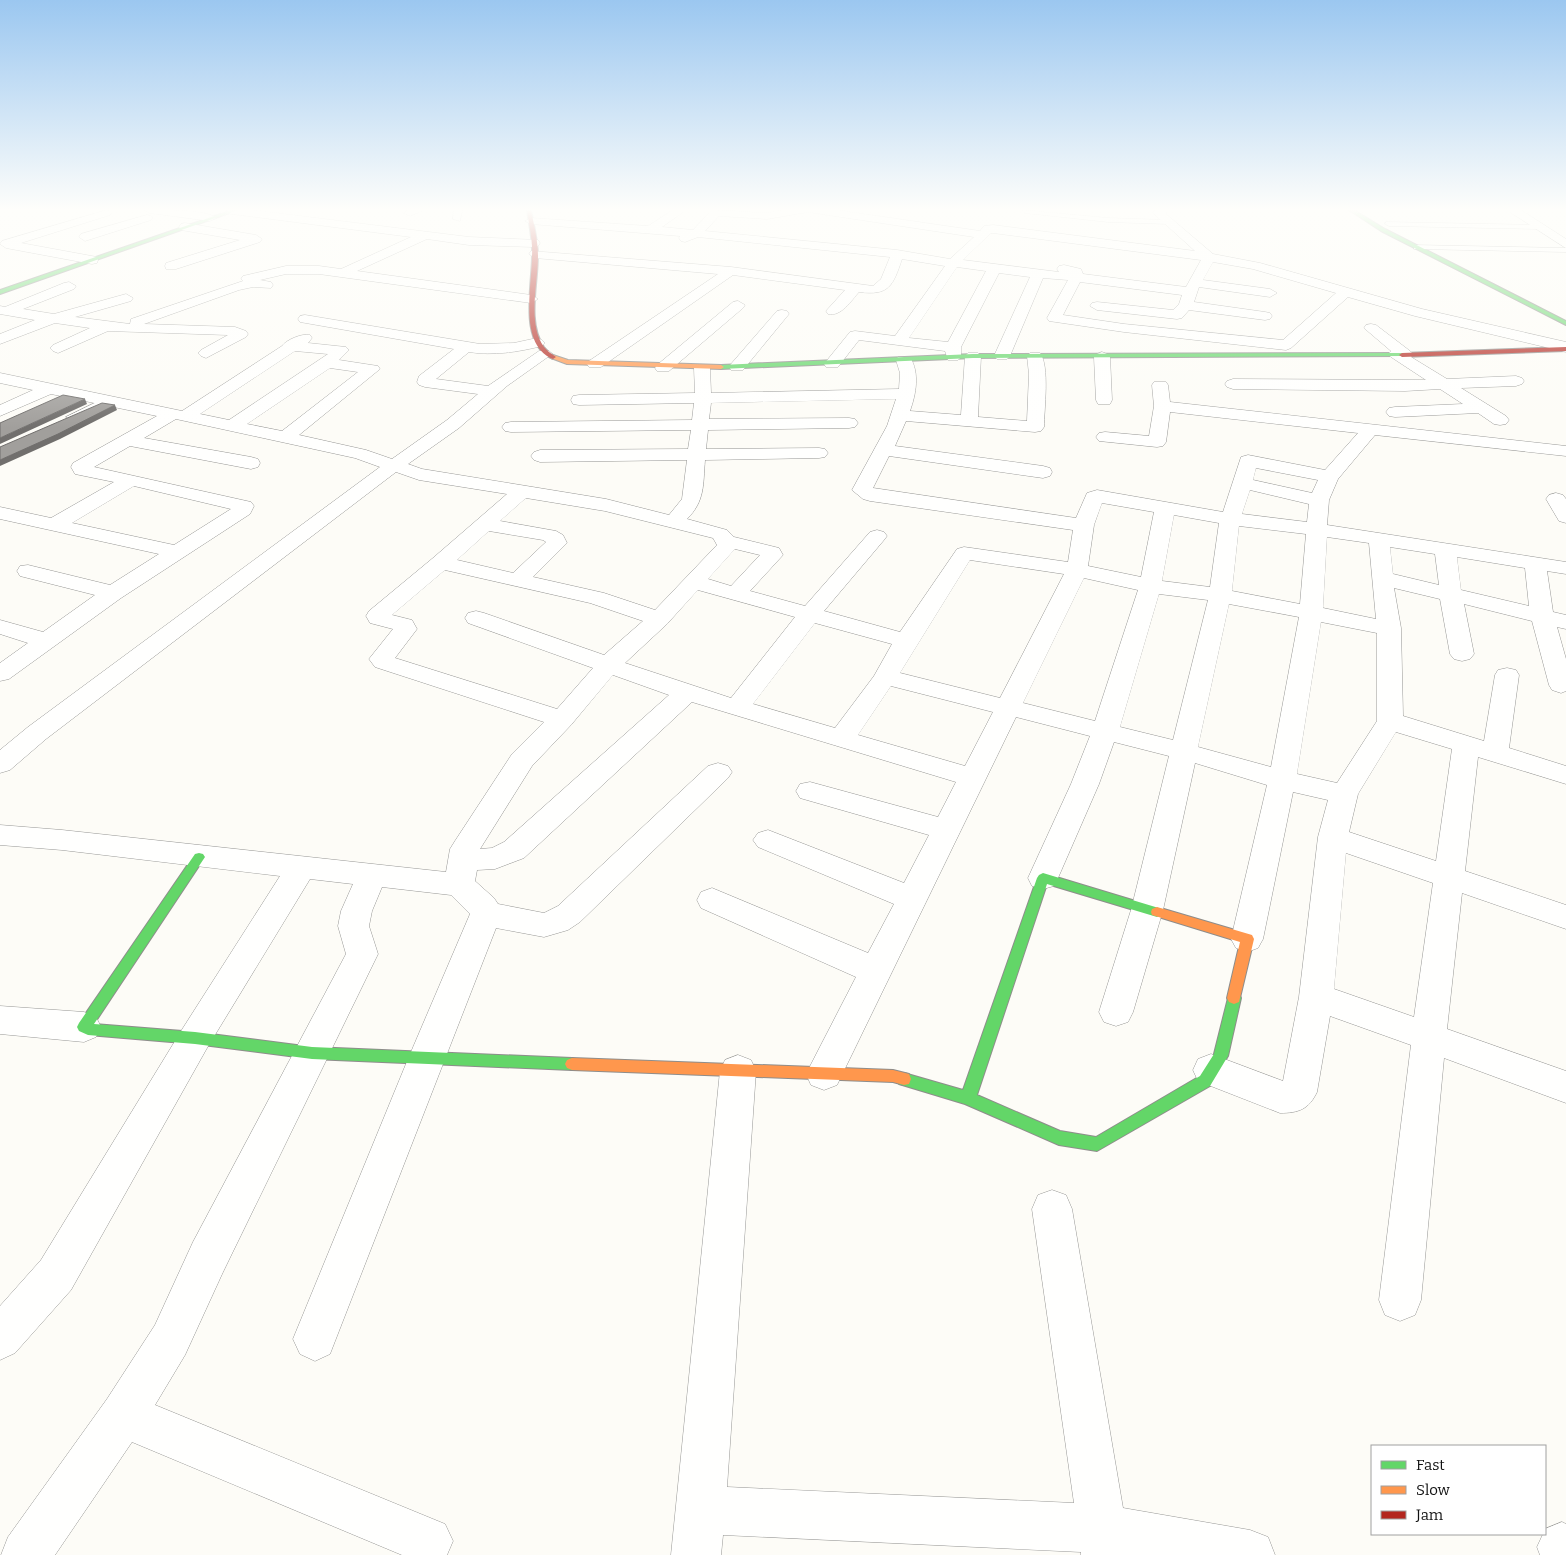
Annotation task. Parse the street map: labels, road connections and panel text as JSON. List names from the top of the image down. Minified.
{"legend":["Fast","Slow","Jam"]}
